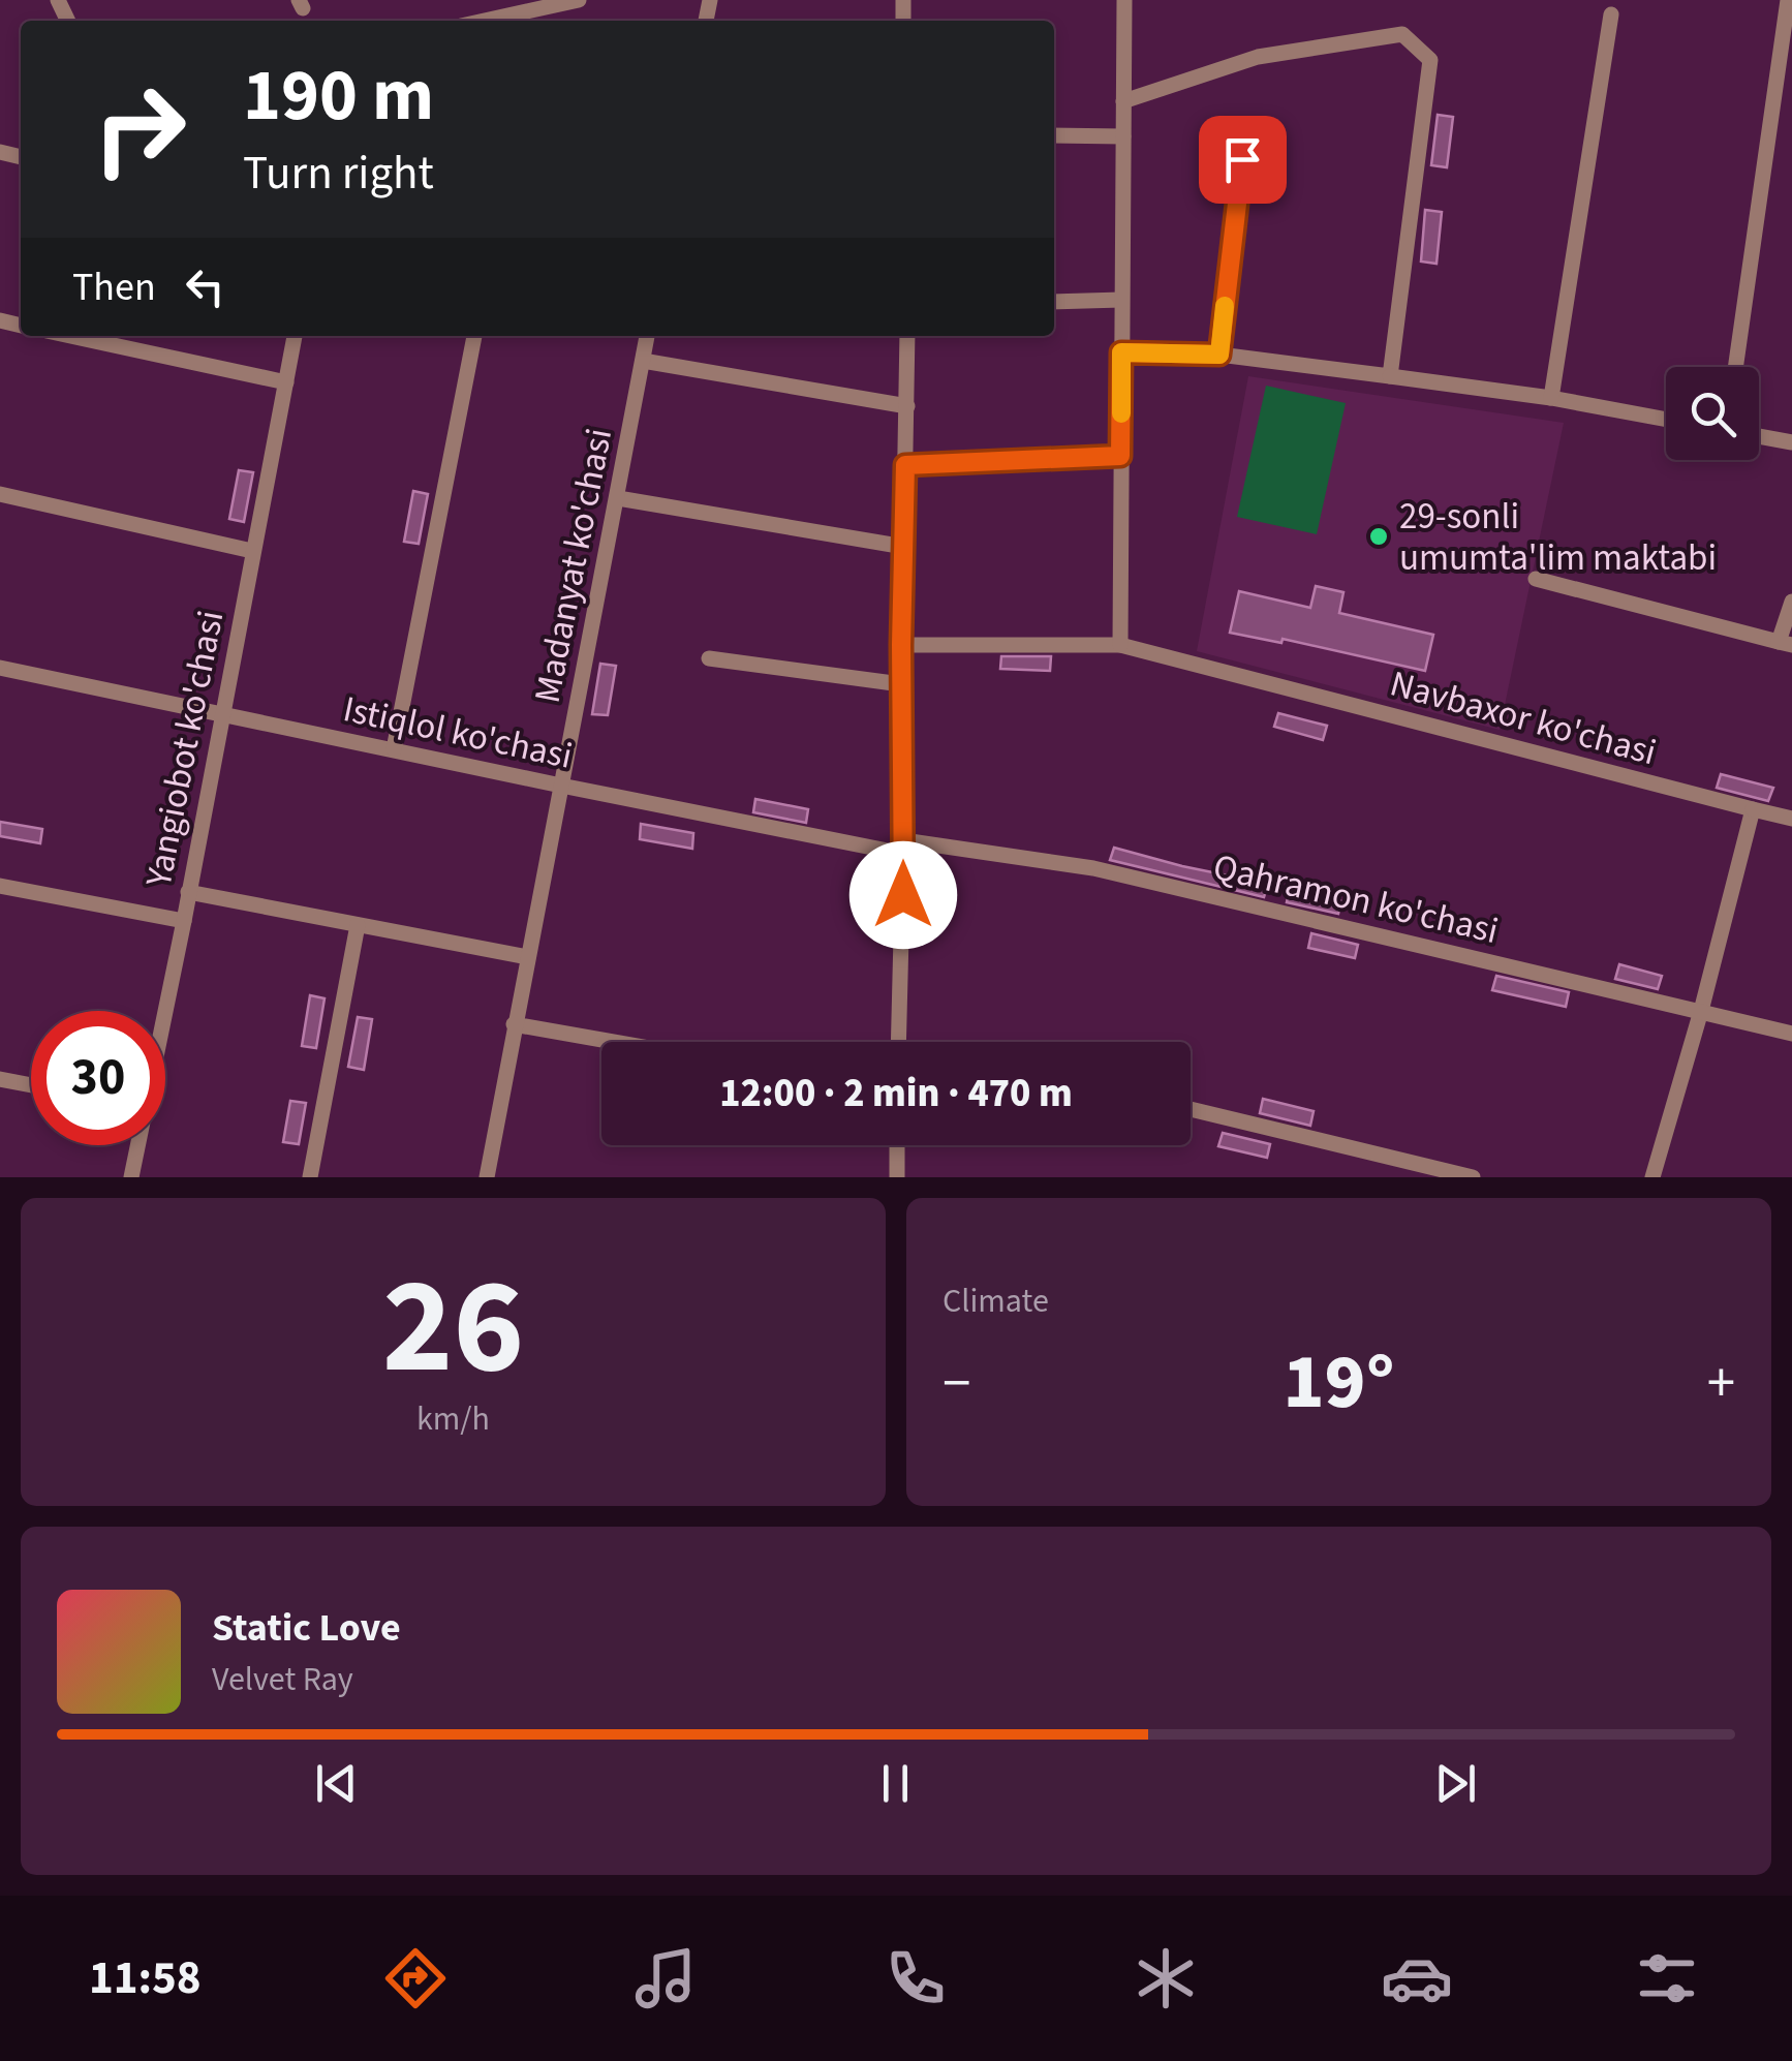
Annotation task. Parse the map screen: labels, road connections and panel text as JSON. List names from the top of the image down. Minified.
{"streets":{"street":["Madanyat ko'chasi","Navbaxor ko'chasi","Istiqlol ko'chasi","Yangiobot ko'chasi","Qahramon ko'chasi"]},"crossings":[["Madanyat ko'chasi","Istiqlol ko'chasi"],["Istiqlol ko'chasi","Yangiobot ko'chasi"],["Istiqlol ko'chasi","Qahramon ko'chasi"]],"places":["29-sonli umumta'lim maktabi"],"page":{"turn":["190 m","Turn right"],"then":"Then","limit":"30","trip":"12:00 · 2 min · 470 m","tile":[["26","km/h"],"Climate"],"heat":["−","19°","+"],"song":["Static Love","Velvet Ray"],"tabs":"11:58"}}
